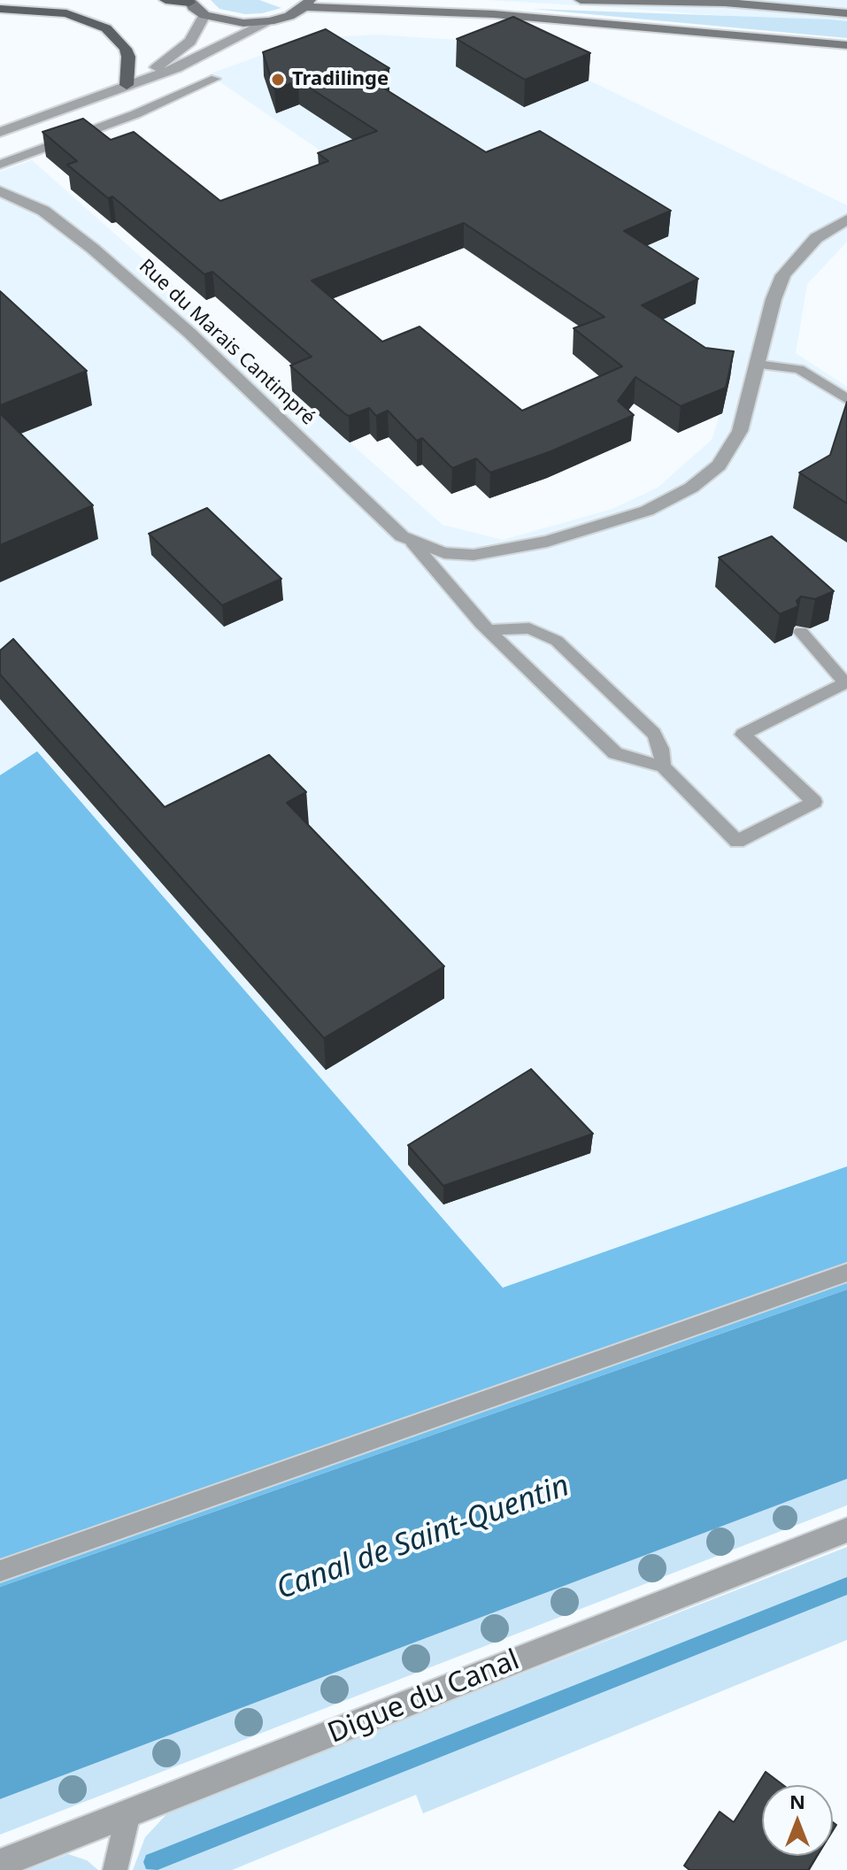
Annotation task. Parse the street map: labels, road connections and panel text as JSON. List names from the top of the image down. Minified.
{"streets":{"street":["Rue du Marais Cantimpré","Digue du Canal"]},"water":["Canal de Saint-Quentin"],"places":["Tradilinge"],"north":"top"}
